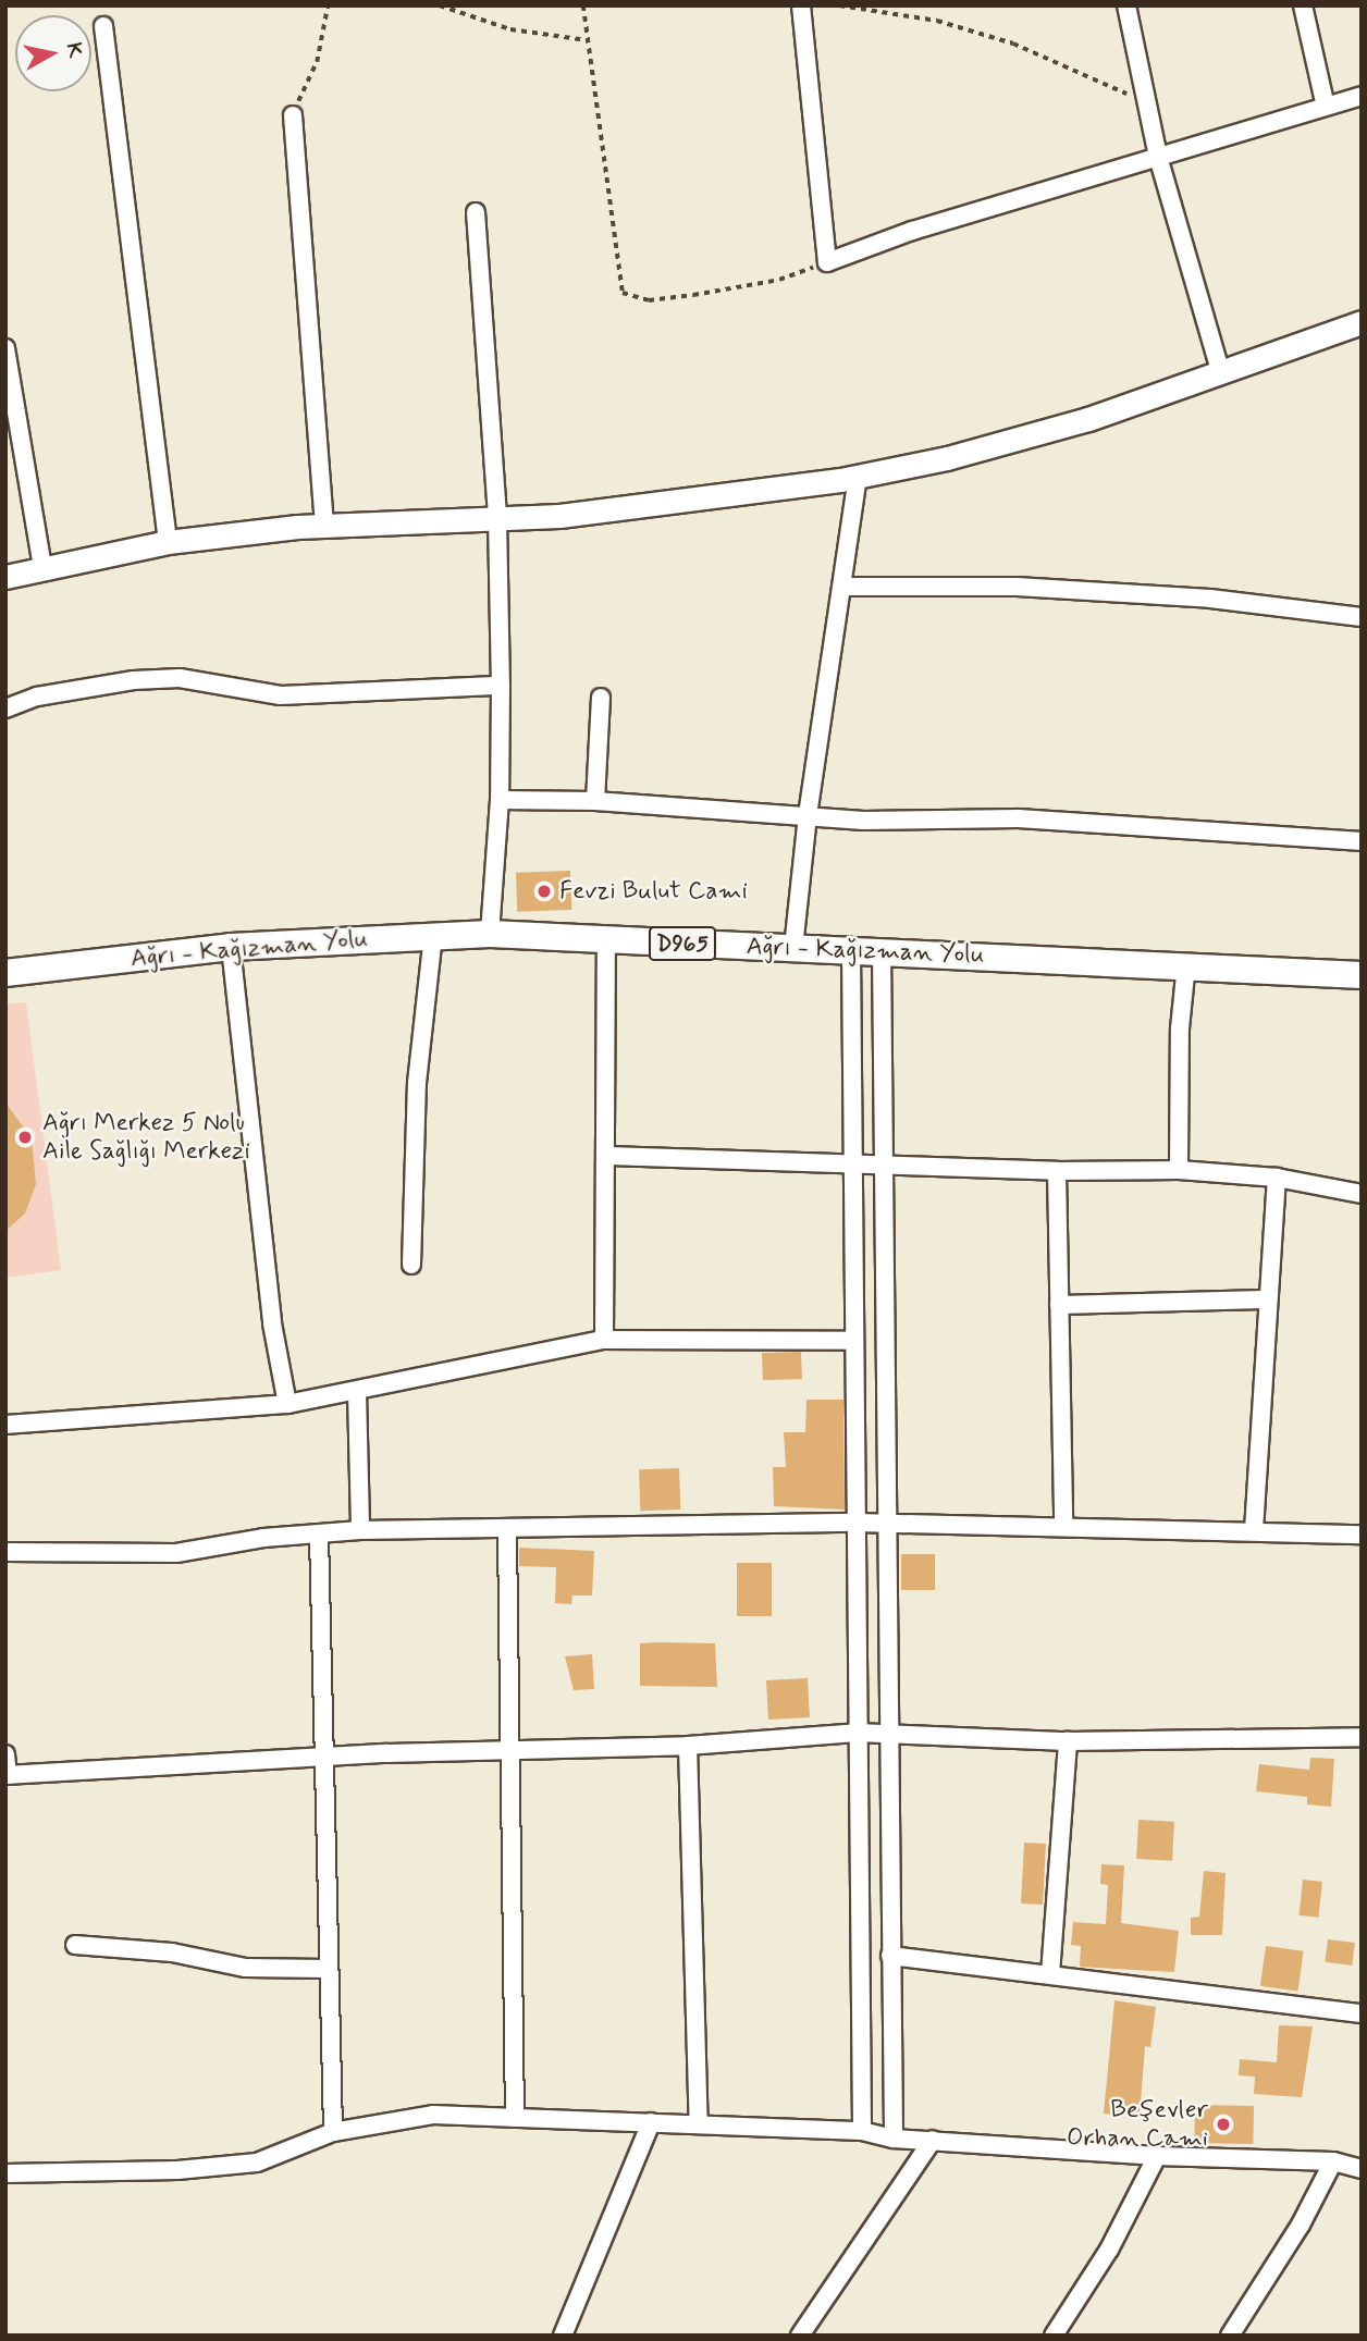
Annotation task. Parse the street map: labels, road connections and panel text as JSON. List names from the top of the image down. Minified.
{"streets":{"main road":["D965","Ağrı - Kağızman Yolu"]},"places":["Fevzi Bulut Cami","Ağrı Merkez 5 Nolu Aile Sağlığı Merkezi","Beşevler Orhan Cami"],"north":"right"}
